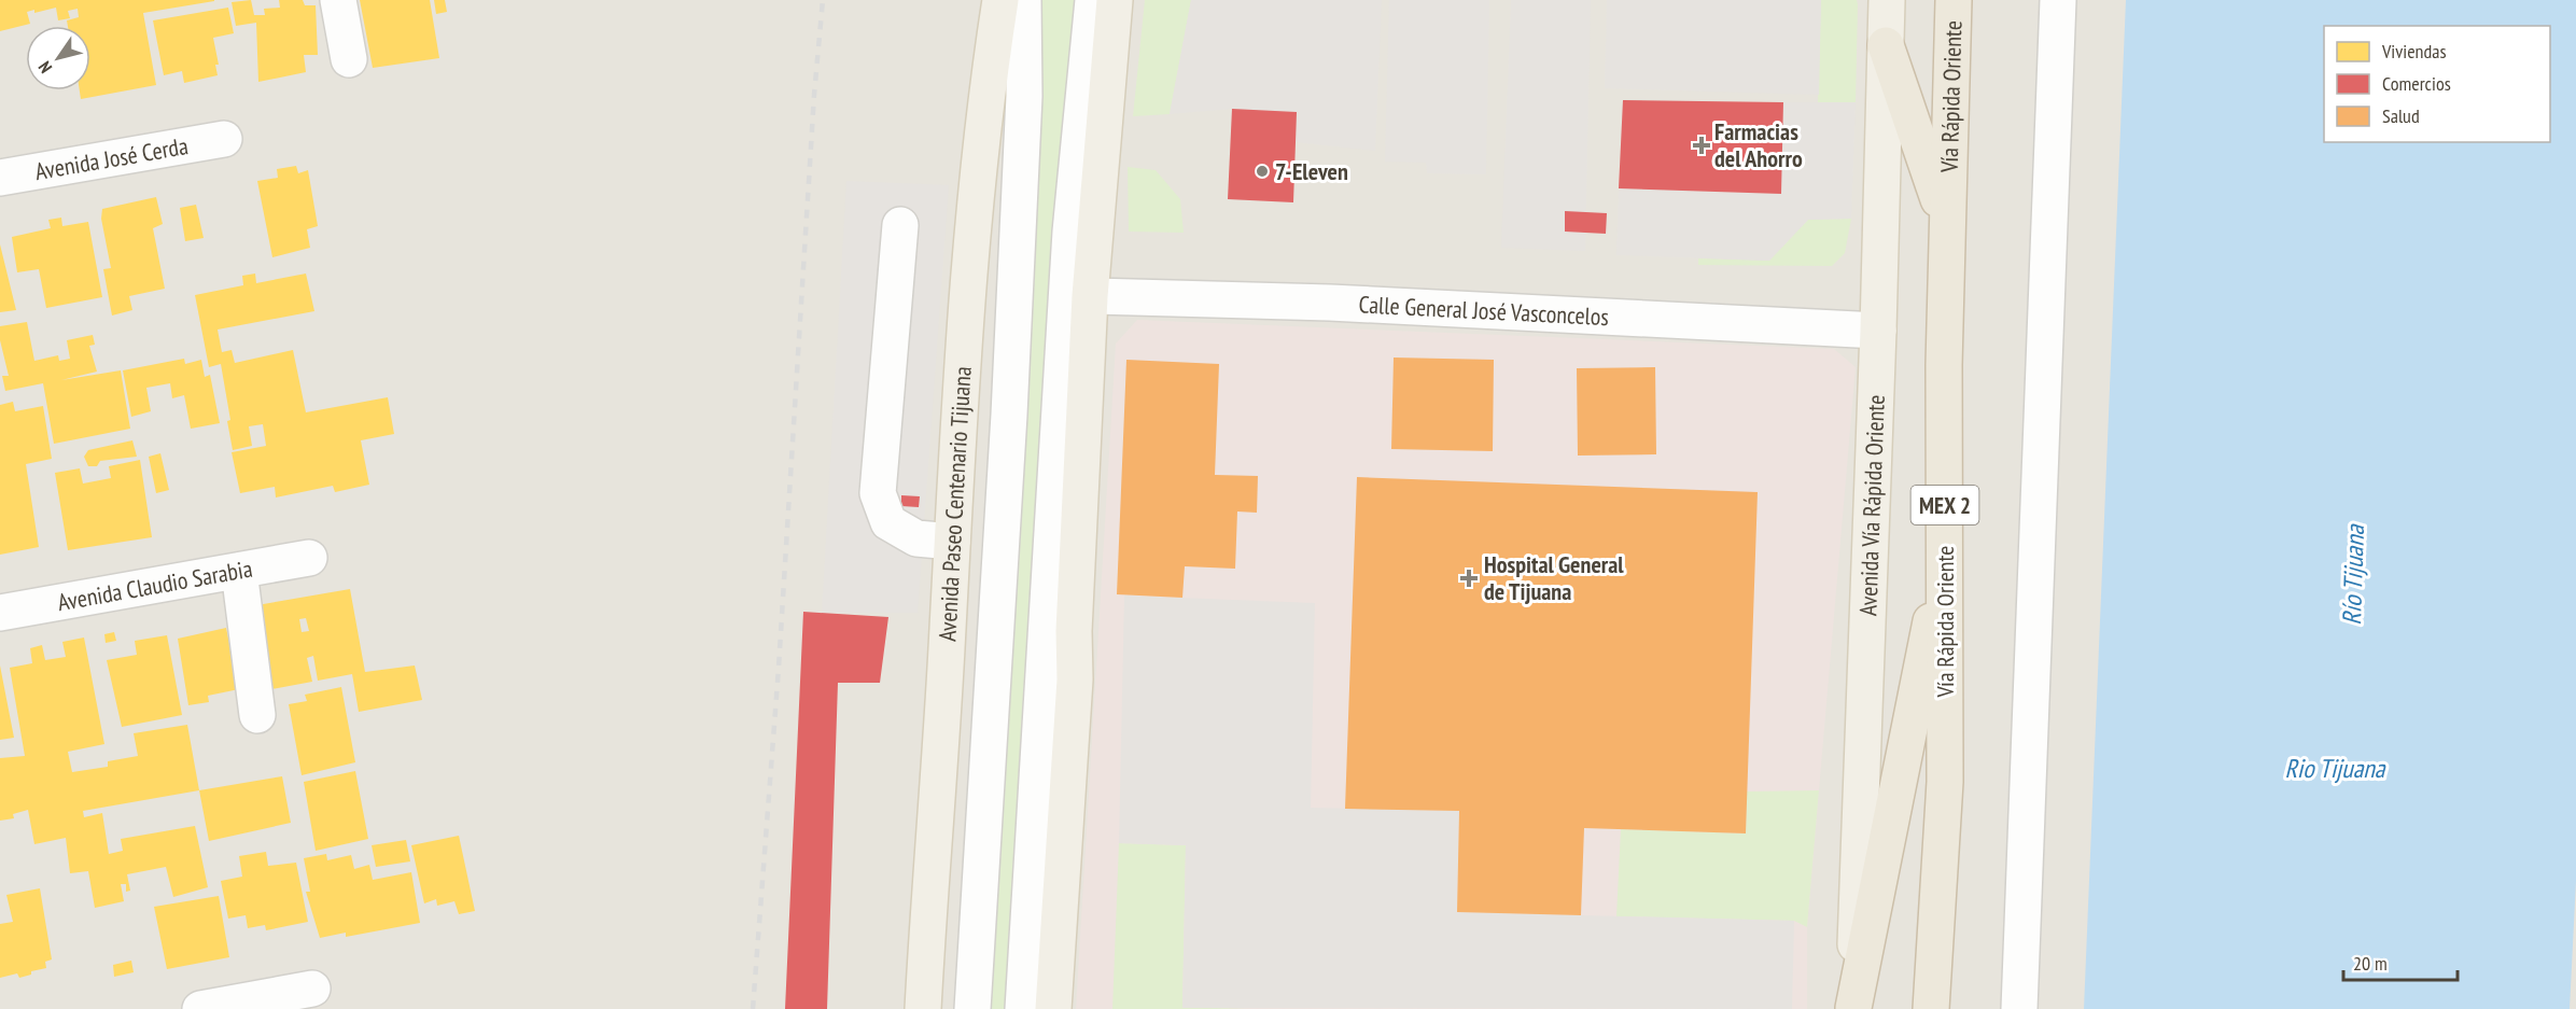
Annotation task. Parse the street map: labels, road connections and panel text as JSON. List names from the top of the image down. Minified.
{"streets":{"highway":["Vía Rápida Oriente","MEX 2"],"main road":["Avenida Paseo Centenario Tijuana","Avenida Vía Rápida Oriente"],"street":["Avenida José Cerda","Calle General José Vasconcelos","Avenida Claudio Sarabia"]},"crossings":[["Calle General José Vasconcelos","Avenida Vía Rápida Oriente"]],"water":["Río Tijuana","Rio Tijuana"],"places":{"health":["Farmacias del Ahorro","Hospital General de Tijuana"],"other":["7-Eleven"]},"legend":["Viviendas","Comercios","Salud"],"scale_bar":"20 m","north":"bottom left"}
